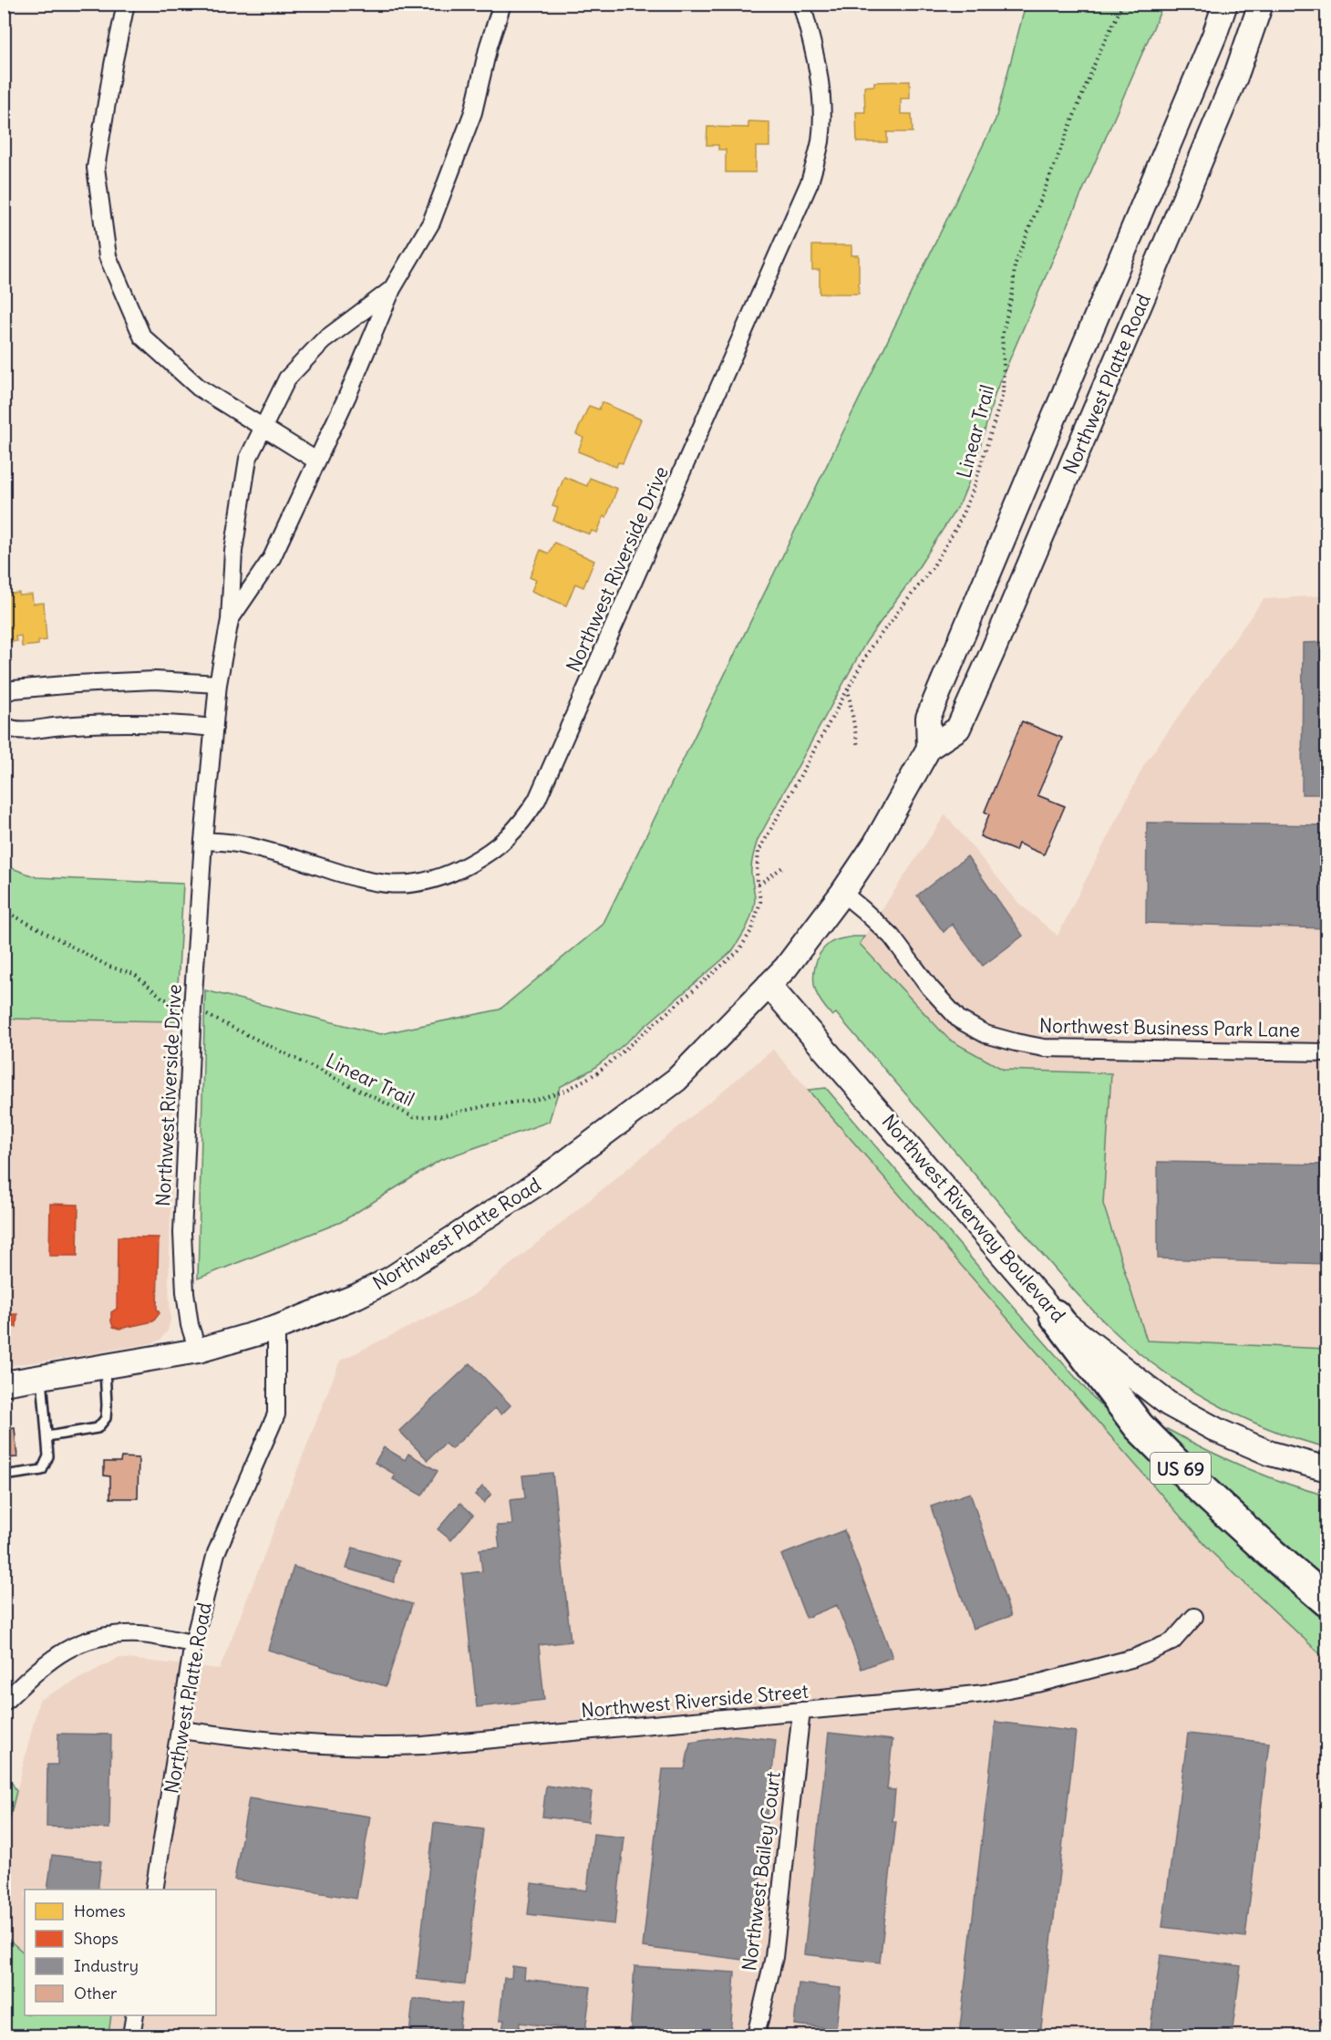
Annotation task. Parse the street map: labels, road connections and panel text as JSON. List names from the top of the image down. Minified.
{"streets":{"highway":["US 69"],"main road":["Northwest Platte Road","Northwest Riverway Boulevard"],"street":["Northwest Riverside Drive","Northwest Business Park Lane","Northwest Riverside Street","Northwest Bailey Court"],"path":["Linear Trail"]},"crossings":[["Northwest Platte Road","Northwest Business Park Lane"],["Northwest Platte Road","Northwest Riverway Boulevard"],["Northwest Platte Road","Northwest Riverside Street"],["Linear Trail","Northwest Riverside Drive"],["Northwest Riverway Boulevard","US 69"],["Northwest Riverside Street","Northwest Bailey Court"]],"legend":["Homes","Shops","Industry","Other"]}
